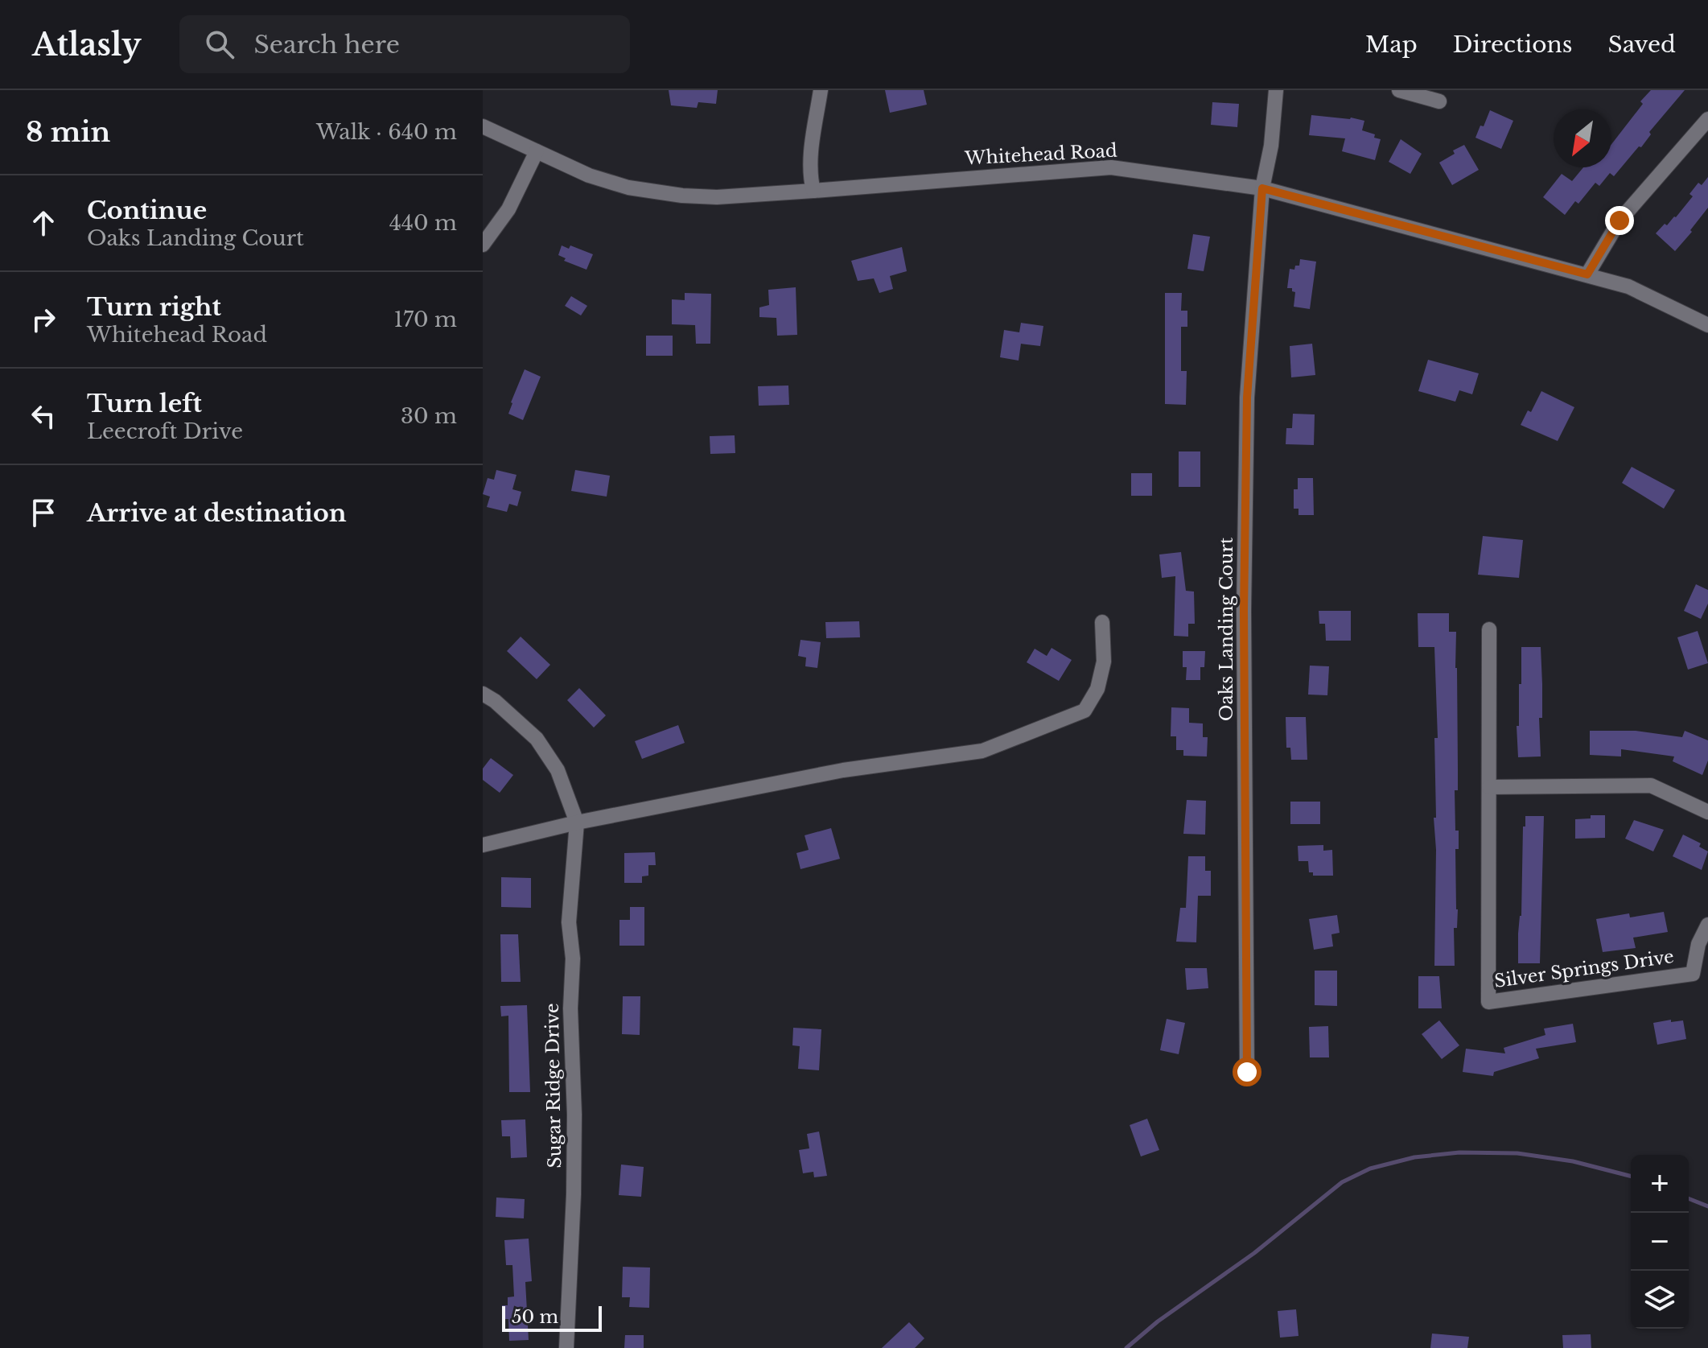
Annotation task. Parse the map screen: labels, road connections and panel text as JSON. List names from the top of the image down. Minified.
{"streets":{"street":["Whitehead Road","Oaks Landing Court","Silver Springs Drive","Sugar Ridge Drive"]},"crossings":[["Whitehead Road","Oaks Landing Court"]],"scale_bar":"50 m","north":"bottom left","page":{"header":"Atlasly","search":"Search here","nav":["Map","Directions","Saved"],"heading":["8 min","Walk · 640 m"],"list":[["Continue","Oaks Landing Court","440 m"],["Turn right","Whitehead Road","170 m"],["Turn left","Leecroft Drive","30 m"],"Arrive at destination"],"map_buttons":["+","−"],"scale":"50 m"}}
